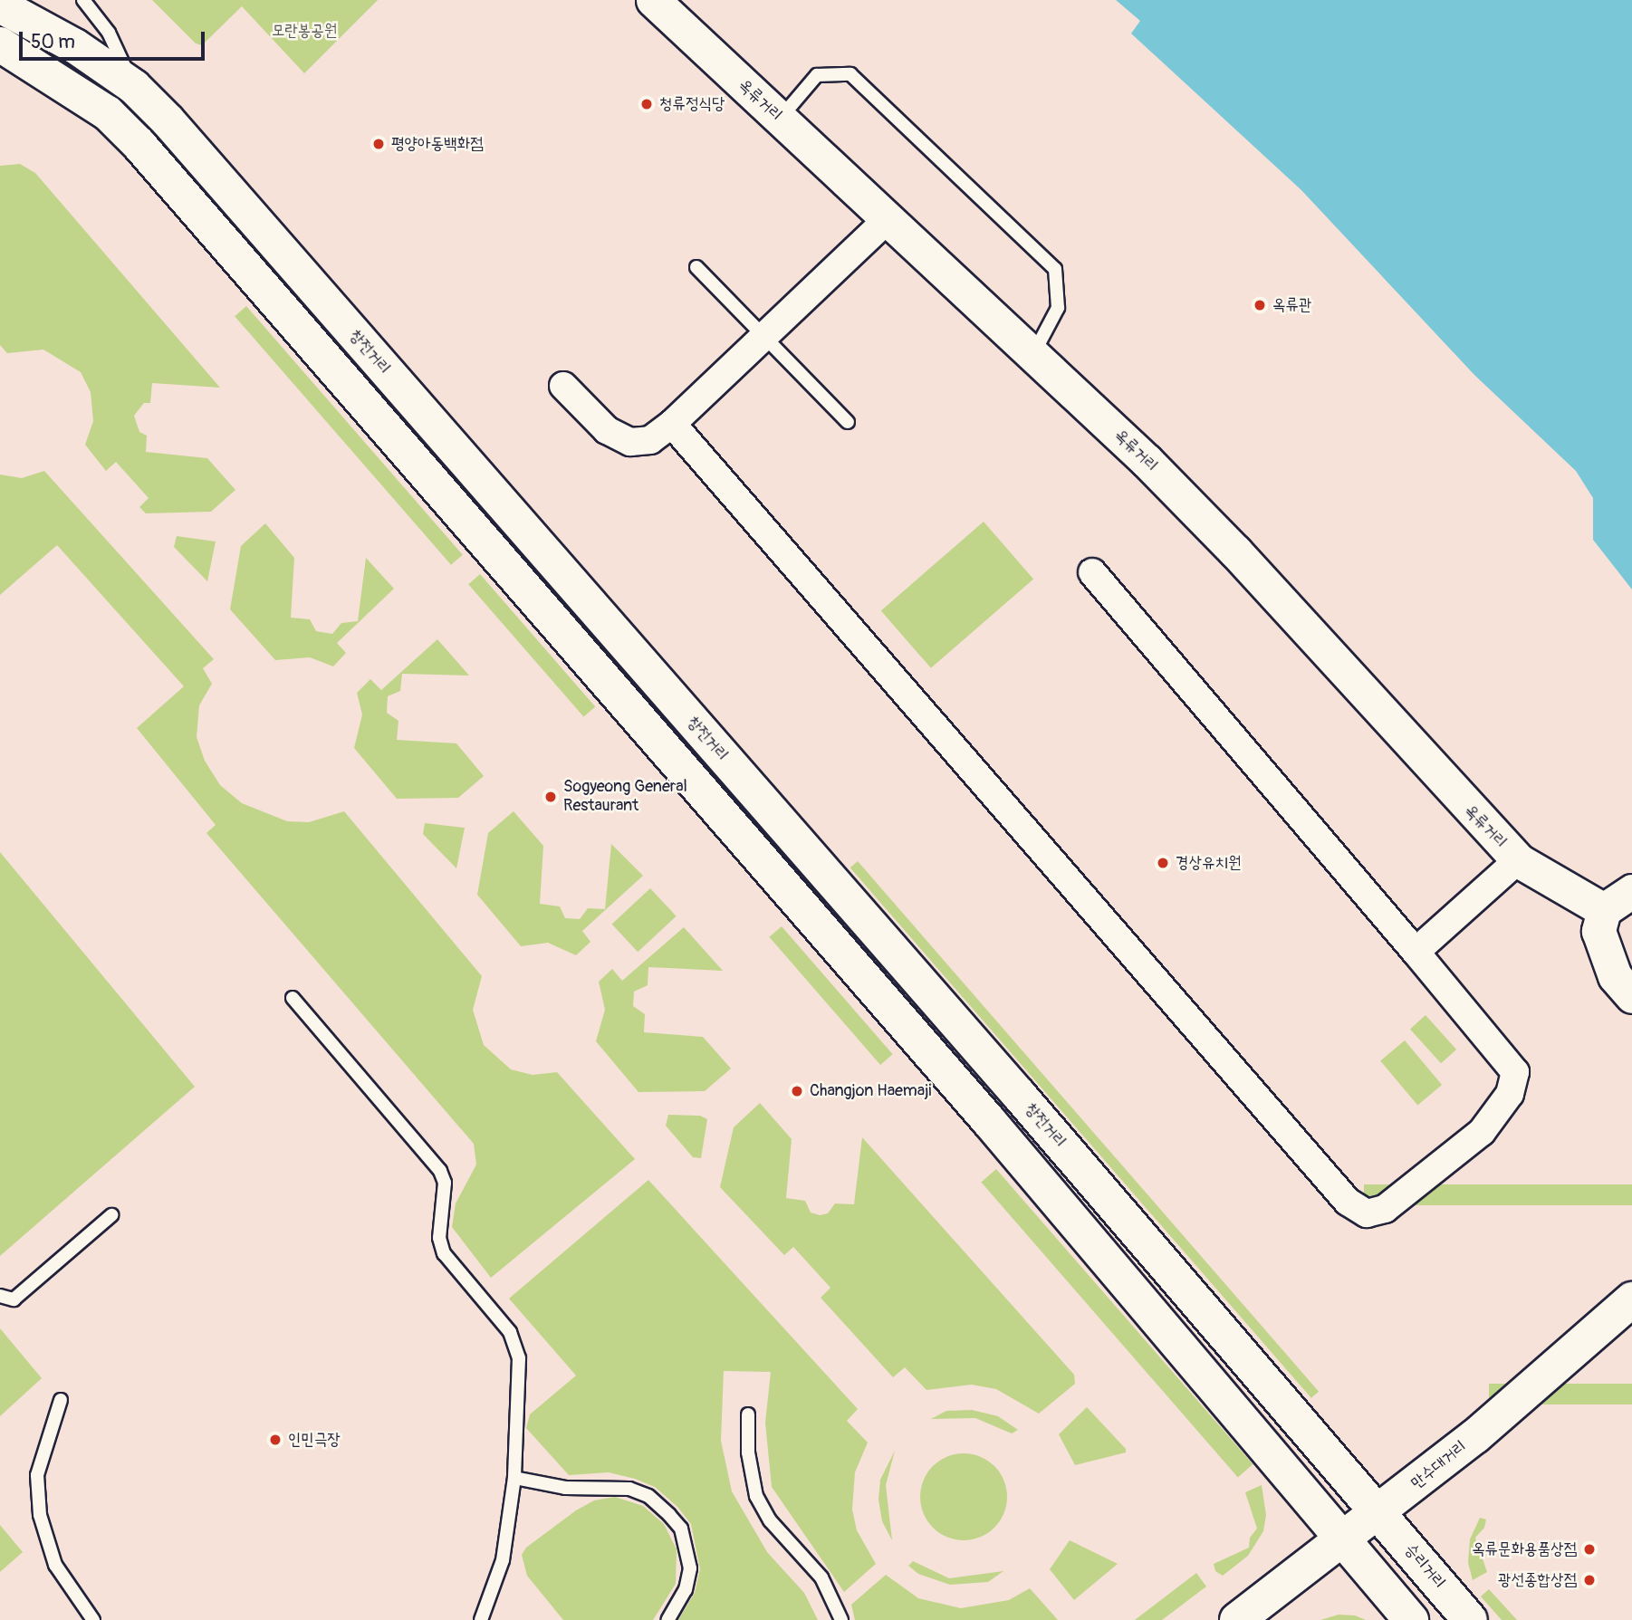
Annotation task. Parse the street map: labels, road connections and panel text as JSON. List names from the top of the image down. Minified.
{"streets":{"main road":["창전거리","만수대거리","승리거리"],"street":["옥류거리"]},"crossings":[["창전거리","만수대거리"],["창전거리","승리거리"],["만수대거리","승리거리"]],"parks":["모란봉공원"],"places":["청류정식당","평양아동백화점","옥류관","Sogyeong General Restaurant","경상유치원","Changjon Haemaji","인민극장","옥류문화용품상점","광선종합상점"],"scale_bar":"50 m"}
